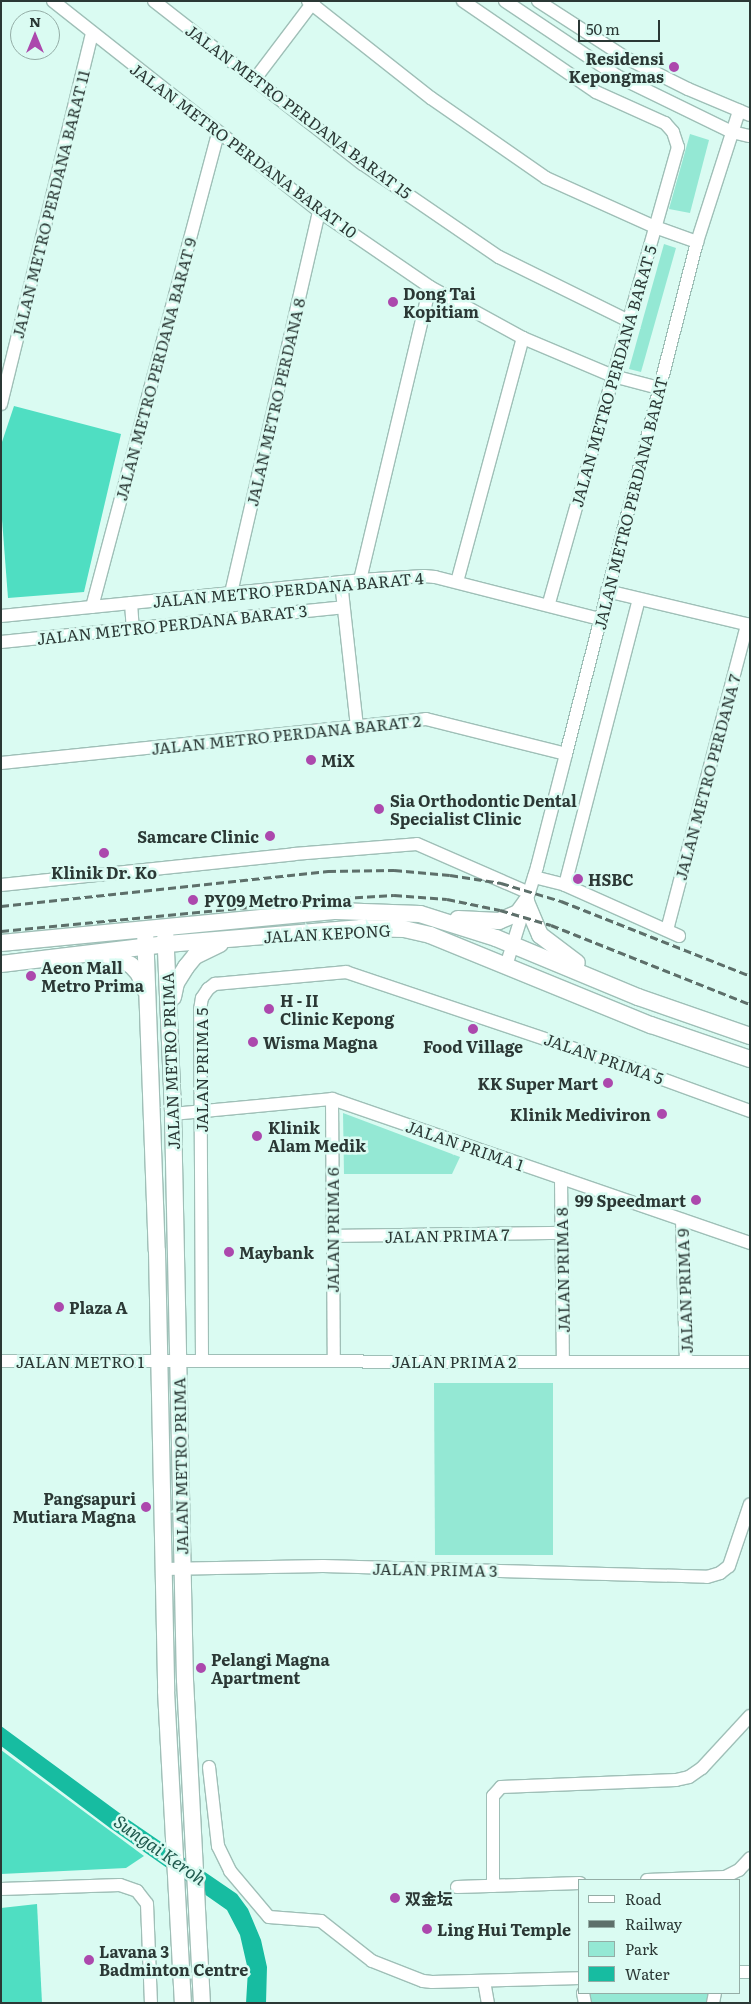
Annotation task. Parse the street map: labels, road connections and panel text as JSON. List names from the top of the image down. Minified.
{"streets":{"main road":["JALAN KEPONG","JALAN METRO PRIMA"],"street":["JALAN METRO PERDANA BARAT 15","JALAN METRO PERDANA BARAT 10","JALAN METRO PERDANA BARAT 11","JALAN METRO PERDANA BARAT 9","JALAN METRO PERDANA BARAT 5","JALAN METRO PERDANA 8","JALAN METRO PERDANA BARAT","JALAN METRO PERDANA BARAT 4","JALAN METRO PERDANA BARAT 3","JALAN METRO PERDANA BARAT 2","JALAN METRO PERDANA 7","JALAN PRIMA 5","JALAN PRIMA 1","JALAN PRIMA 6","JALAN PRIMA 7","JALAN PRIMA 8","JALAN PRIMA 9","JALAN METRO 1","JALAN PRIMA 2","JALAN PRIMA 3"]},"crossings":[["JALAN METRO PERDANA BARAT 15","JALAN METRO PERDANA BARAT 5"],["JALAN METRO PERDANA BARAT 10","JALAN METRO PERDANA BARAT 11"],["JALAN METRO PERDANA BARAT 10","JALAN METRO PERDANA BARAT 9"],["JALAN METRO PERDANA BARAT 10","JALAN METRO PERDANA BARAT 5"],["JALAN METRO PERDANA BARAT 10","JALAN METRO PERDANA 8"],["JALAN METRO PERDANA BARAT 10","JALAN METRO PERDANA BARAT"],["JALAN METRO PERDANA BARAT 9","JALAN METRO PERDANA BARAT 4"],["JALAN METRO PERDANA BARAT 5","JALAN METRO PERDANA BARAT 4"],["JALAN METRO PERDANA 8","JALAN METRO PERDANA BARAT 4"],["JALAN METRO PERDANA BARAT","JALAN METRO PERDANA BARAT 4"],["JALAN METRO PERDANA BARAT","JALAN METRO PERDANA BARAT 2"],["JALAN METRO PERDANA BARAT","JALAN KEPONG"],["JALAN KEPONG","JALAN METRO PRIMA"],["JALAN PRIMA 5","JALAN PRIMA 1"],["JALAN PRIMA 5","JALAN PRIMA 2"],["JALAN METRO PRIMA","JALAN PRIMA 1"],["JALAN METRO PRIMA","JALAN METRO 1"],["JALAN METRO PRIMA","JALAN PRIMA 2"],["JALAN METRO PRIMA","JALAN PRIMA 3"],["JALAN PRIMA 1","JALAN PRIMA 6"],["JALAN PRIMA 1","JALAN PRIMA 8"],["JALAN PRIMA 1","JALAN PRIMA 9"],["JALAN PRIMA 6","JALAN PRIMA 7"],["JALAN PRIMA 6","JALAN PRIMA 2"],["JALAN PRIMA 7","JALAN PRIMA 8"],["JALAN PRIMA 8","JALAN PRIMA 2"],["JALAN PRIMA 9","JALAN PRIMA 2"],["JALAN METRO 1","JALAN PRIMA 2"]],"water":["Sungai Keroh"],"places":["Residensi Kepongmas","Dong Tai Kopitiam","MiX","Sia Orthodontic Dental Specialist Clinic","Samcare Clinic","Klinik Dr. Ko","HSBC","PY09 Metro Prima","Aeon Mall Metro Prima","H - II Clinic Kepong","Food Village","Wisma Magna","KK Super Mart","Klinik Mediviron","Klinik Alam Medik","99 Speedmart","Maybank","Plaza A","Pangsapuri Mutiara Magna","Pelangi Magna Apartment","双金坛","Ling Hui Temple","Lavana 3 Badminton Centre"],"legend":["Road","Railway","Park","Water"],"scale_bar":"50 m","north":"top"}
